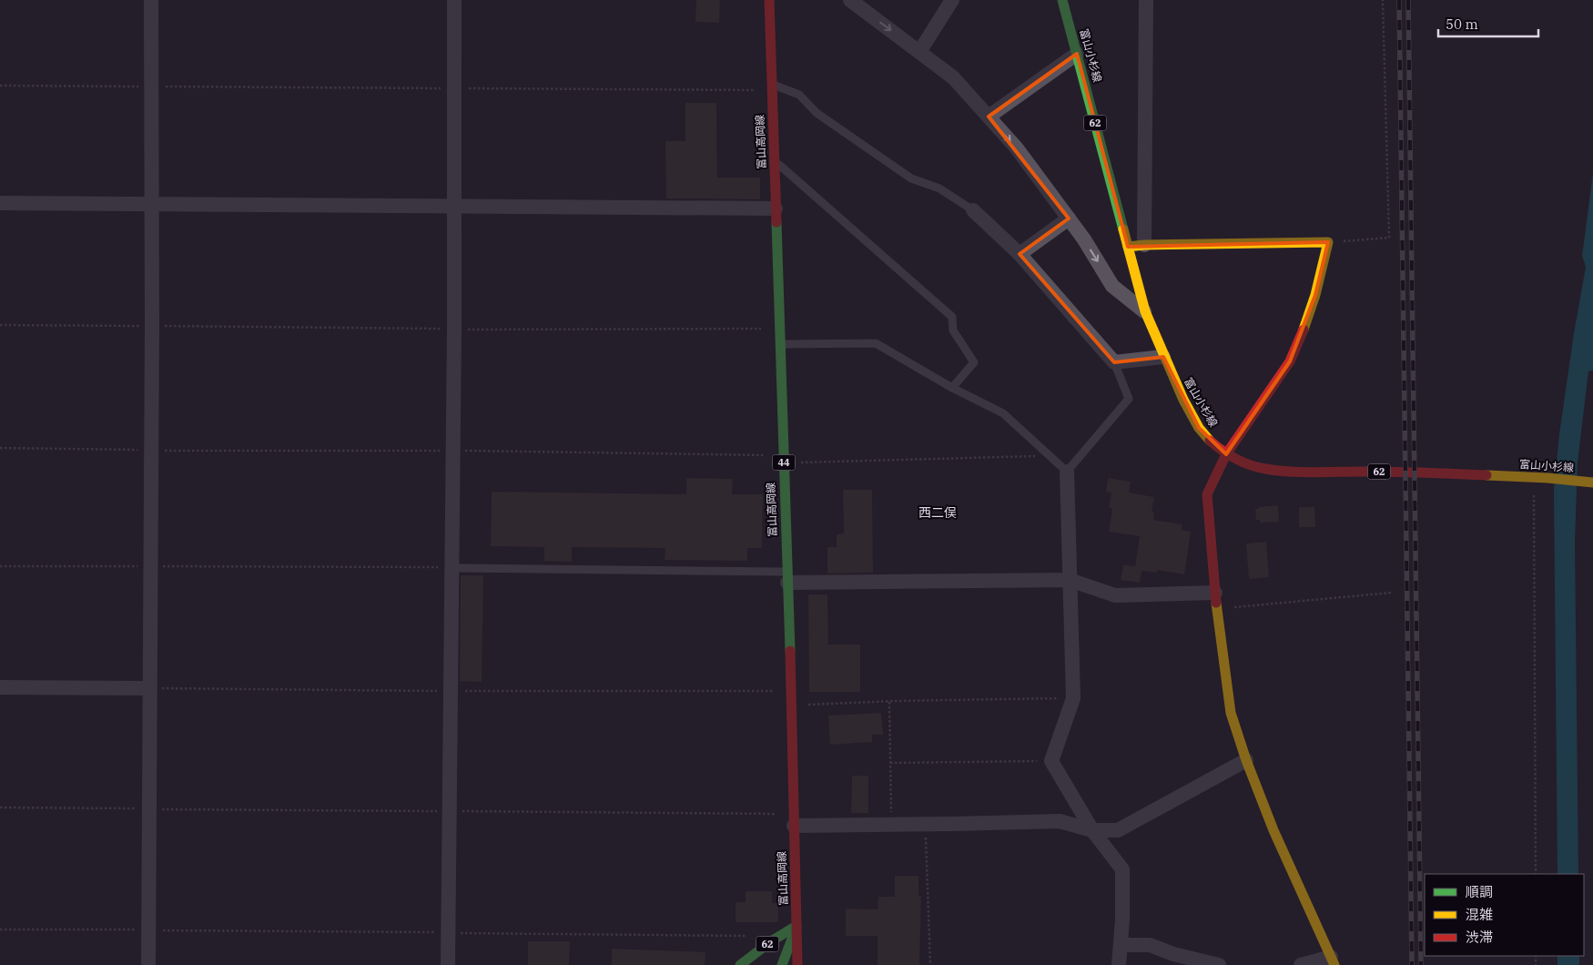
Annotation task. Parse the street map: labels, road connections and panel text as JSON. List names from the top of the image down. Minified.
{"streets":{"main road":["富山小杉線","62","富山高岡線","44"]},"crossings":[["62","富山高岡線"]],"districts":["西二俣"],"legend":["順調","混雑","渋滞"],"scale_bar":"50 m"}
